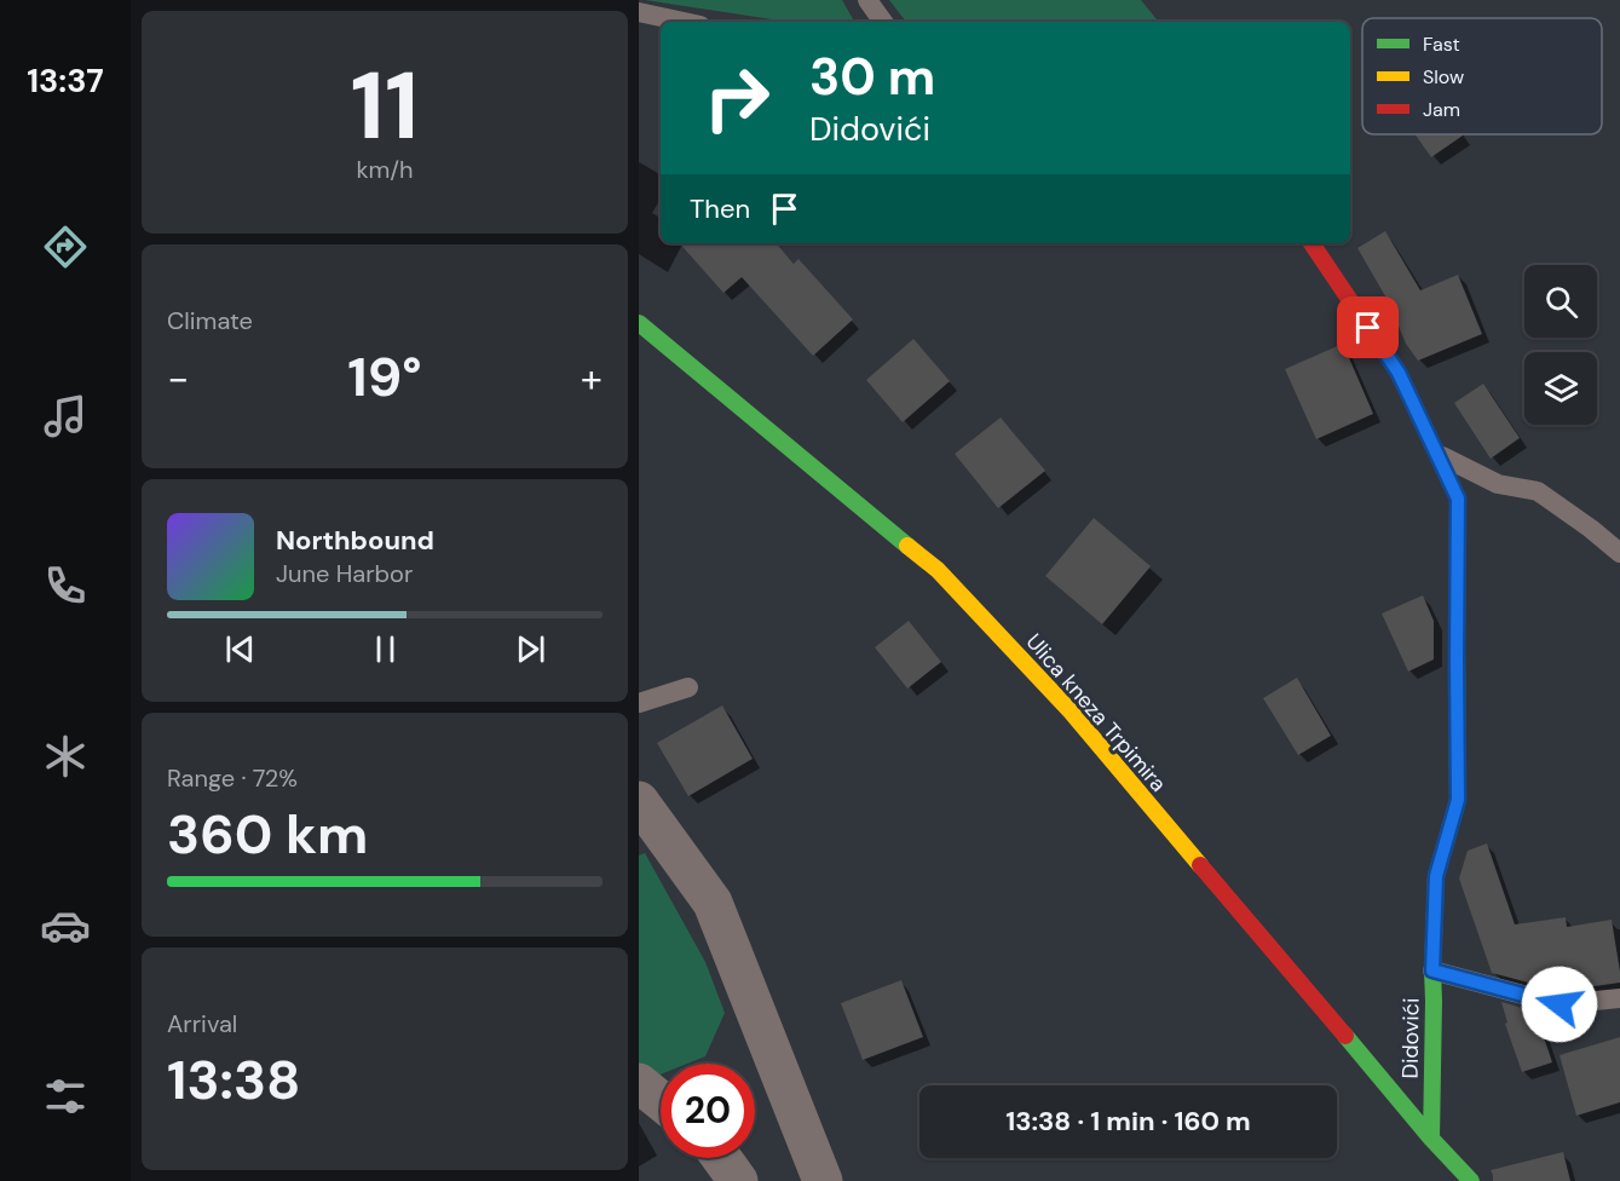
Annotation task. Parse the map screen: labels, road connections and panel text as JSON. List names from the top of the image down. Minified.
{"streets":{"main road":["Ulica kneza Trpimira","Didovići"]},"crossings":[["Ulica kneza Trpimira","Didovići"]],"legend":["Fast","Slow","Jam"],"page":{"tabs":"13:37","tile":[["11","km/h"],"Climate",["Range · 72%","360 km"],["Arrival","13:38"]],"turn":["30 m","Didovići"],"then":"Then","heat":["−","19°","+"],"song":["Northbound","June Harbor"],"limit":"20","trip":"13:38 · 1 min · 160 m"}}
